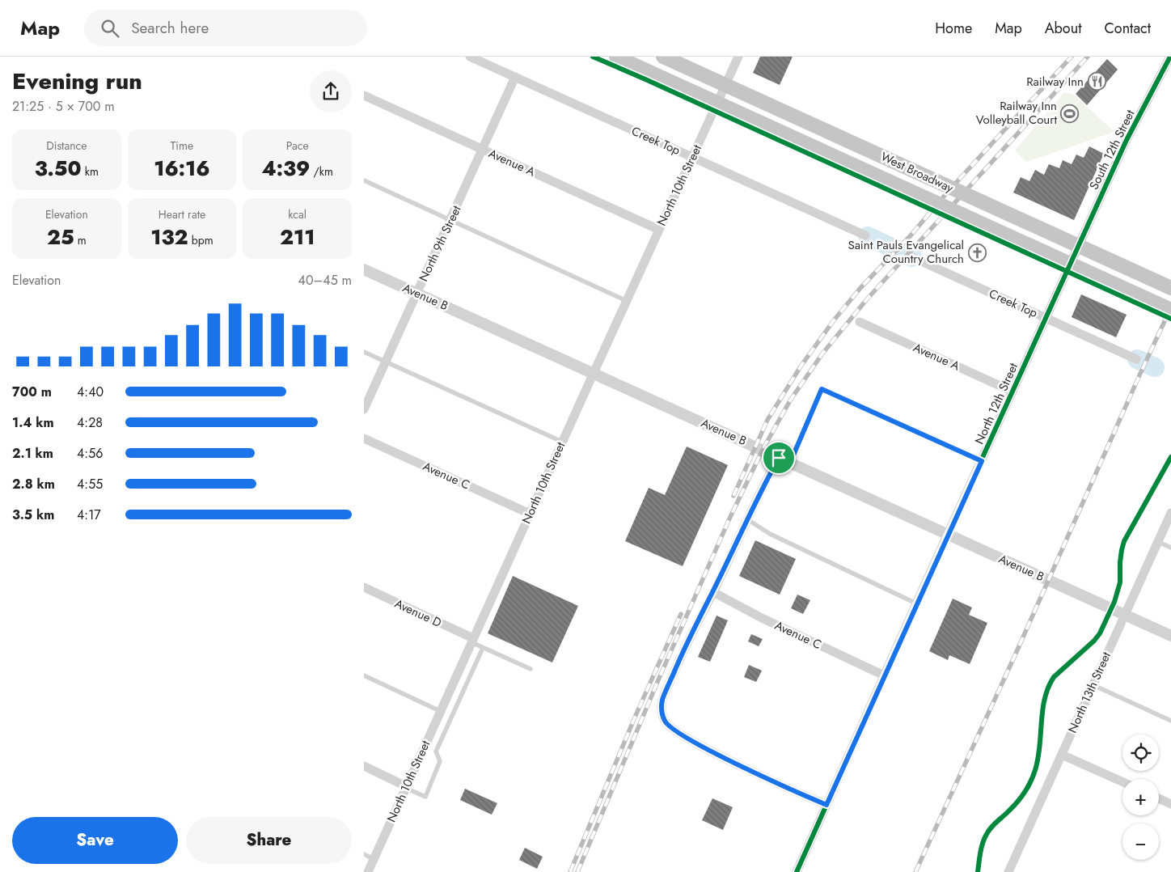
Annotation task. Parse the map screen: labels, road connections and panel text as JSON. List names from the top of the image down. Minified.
{"streets":{"main road":["West Broadway"],"street":["Creek Top","South 12th Street","Avenue A","North 10th Street","North 9th Street","Avenue B","North 12th Street","Avenue C","Avenue D","North 13th Street"]},"crossings":[["Creek Top","North 10th Street"],["Creek Top","North 9th Street"],["Creek Top","North 12th Street"],["South 12th Street","North 12th Street"],["Avenue A","North 10th Street"],["Avenue A","North 9th Street"],["Avenue A","North 12th Street"],["North 10th Street","Avenue B"],["North 10th Street","Avenue C"],["North 10th Street","Avenue D"],["North 9th Street","Avenue B"],["Avenue B","North 12th Street"],["Avenue B","North 13th Street"],["North 12th Street","Avenue C"]],"places":{"restaurant":["Railway Inn"],"sports":["Railway Inn Volleyball Court"],"church":["Saint Pauls Evangelical Country Church"]},"page":{"header":"Map","search":"Search here","nav":["Home","Map","About","Contact"],"heading":["Evening run","21:25 · 5 × 700 m"],"stats":[["Distance","3.50 km"],["Time","16:16"],["Pace","4:39 /km"],["Elevation","25 m"],["Heart rate","132 bpm"],["kcal","211"]],"chart":["Elevation","40–45 m"],"list":[{"name":"700 m","note":"4:40"},{"name":"1.4 km","note":"4:28"},{"name":"2.1 km","note":"4:56"},{"name":"2.8 km","note":"4:55"},{"name":"3.5 km","note":"4:17"}],"map_buttons":["+","−"],"buttons":["Save","Share"]}}
